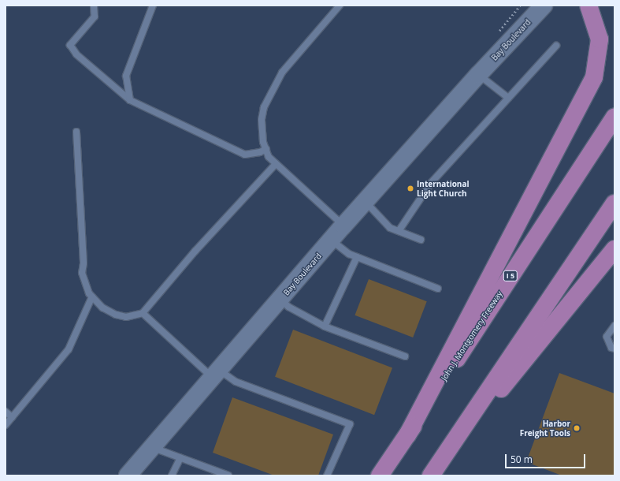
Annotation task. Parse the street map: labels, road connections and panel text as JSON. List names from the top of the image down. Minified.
{"streets":{"highway":["I 5","John J. Montgomery Freeway"],"street":["Bay Boulevard"]},"places":["International Light Church","Harbor Freight Tools"],"scale_bar":"50 m"}
